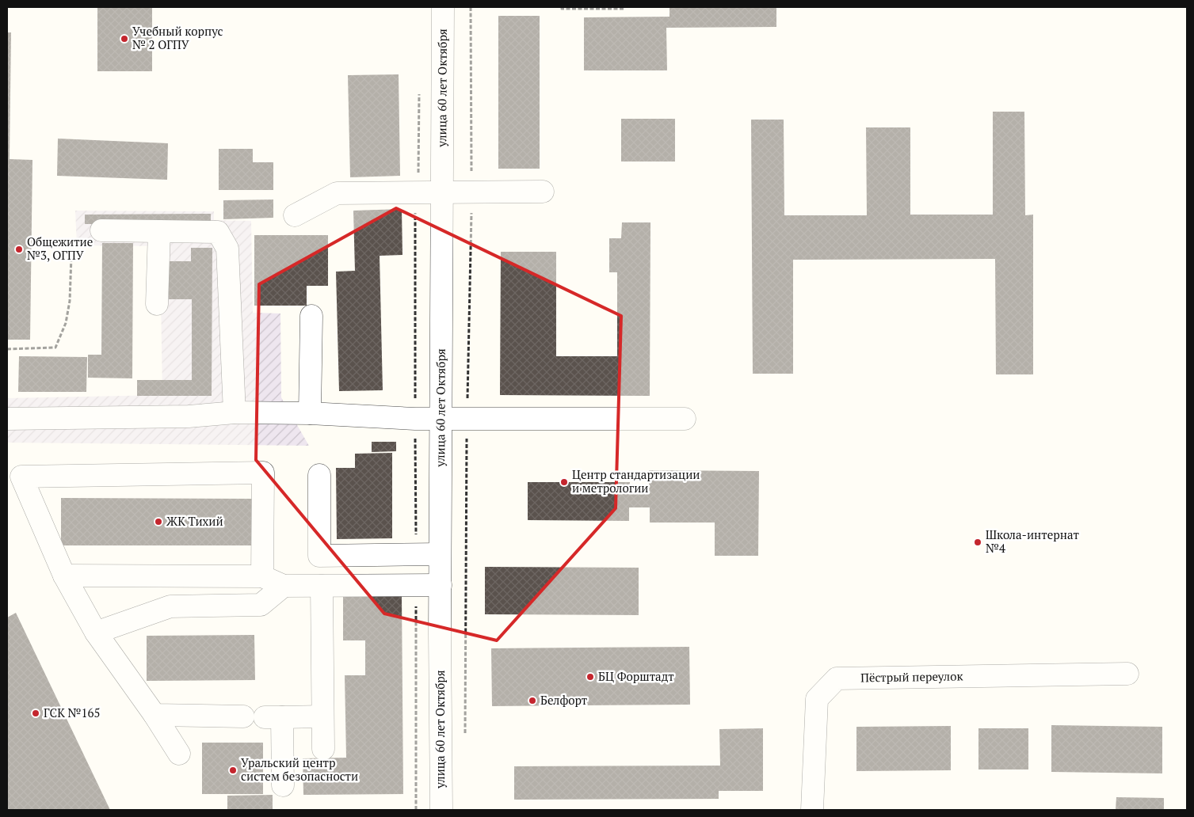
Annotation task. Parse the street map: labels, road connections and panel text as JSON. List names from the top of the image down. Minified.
{"streets":{"street":["улица 60 лет Октября","Пёстрый переулок"]},"places":["Учебный корпус № 2 ОГПУ","Общежитие №3, ОГПУ","Центр стандартизации и метрологии","ЖК Тихий","Школа-интернат №4","БЦ Форштадт","Белфорт","ГСК №165","Уральский центр систем безопасности"]}
